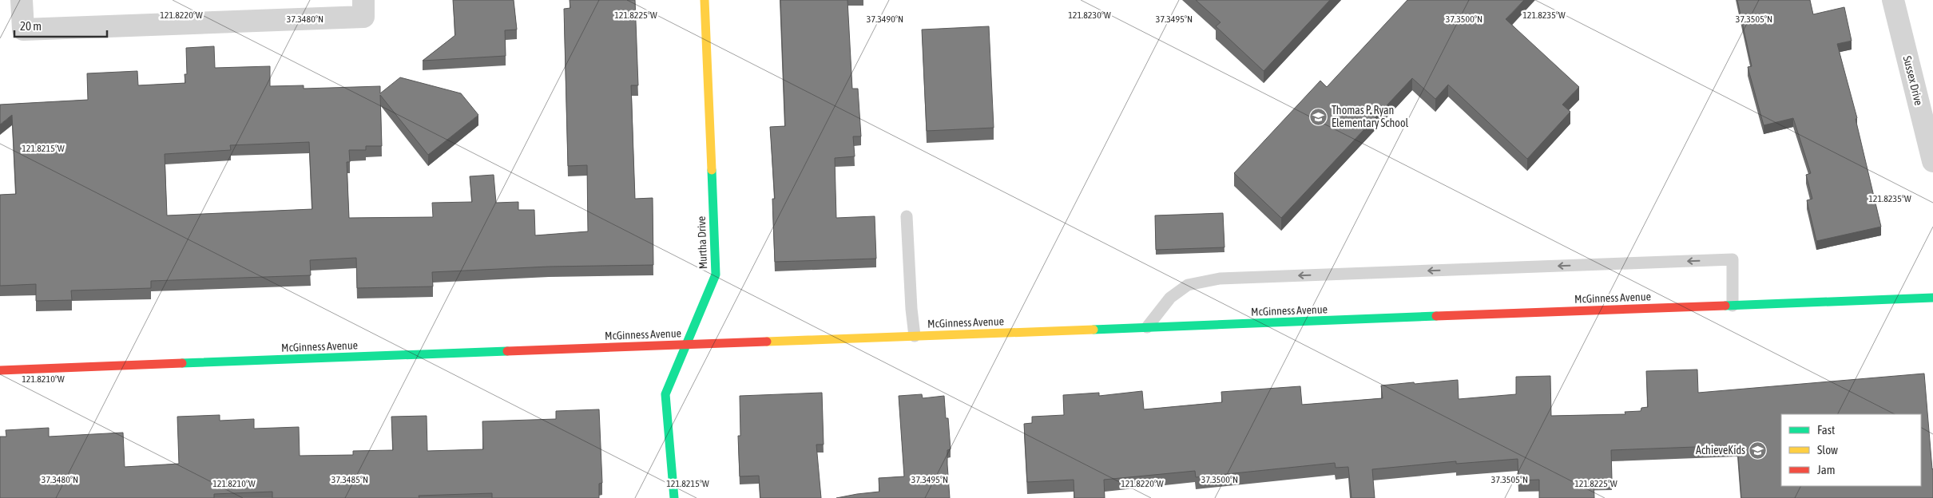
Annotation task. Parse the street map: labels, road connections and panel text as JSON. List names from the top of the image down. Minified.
{"streets":{"street":["Sussex Drive","Murtha Drive","McGinness Avenue"]},"crossings":[["Murtha Drive","McGinness Avenue"]],"places":{"school or university":["Thomas P. Ryan Elementary School","AchieveKids"]},"legend":["Fast","Slow","Jam"],"scale_bar":"20 m","coordinates":["121.8220°W","121.8225°W","121.8230°W","121.8235°W","37.3480°N","37.3490°N","37.3495°N","37.3500°N","37.3505°N","121.8215°W","121.8210°W","37.3485°N"]}
